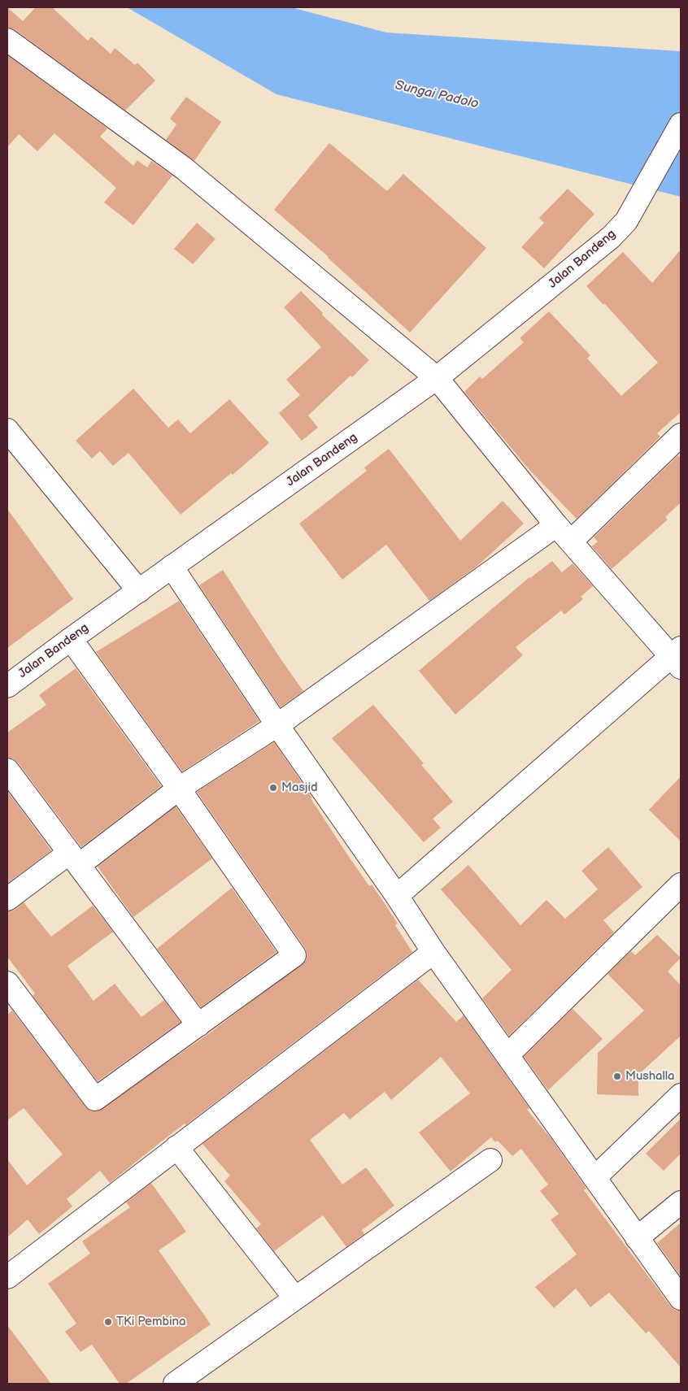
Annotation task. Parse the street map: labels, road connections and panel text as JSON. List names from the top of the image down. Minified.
{"streets":{"street":["Jalan Bandeng"]},"water":["Sungai Padolo"],"places":["Masjid","Mushalla","TKi Pembina"]}
